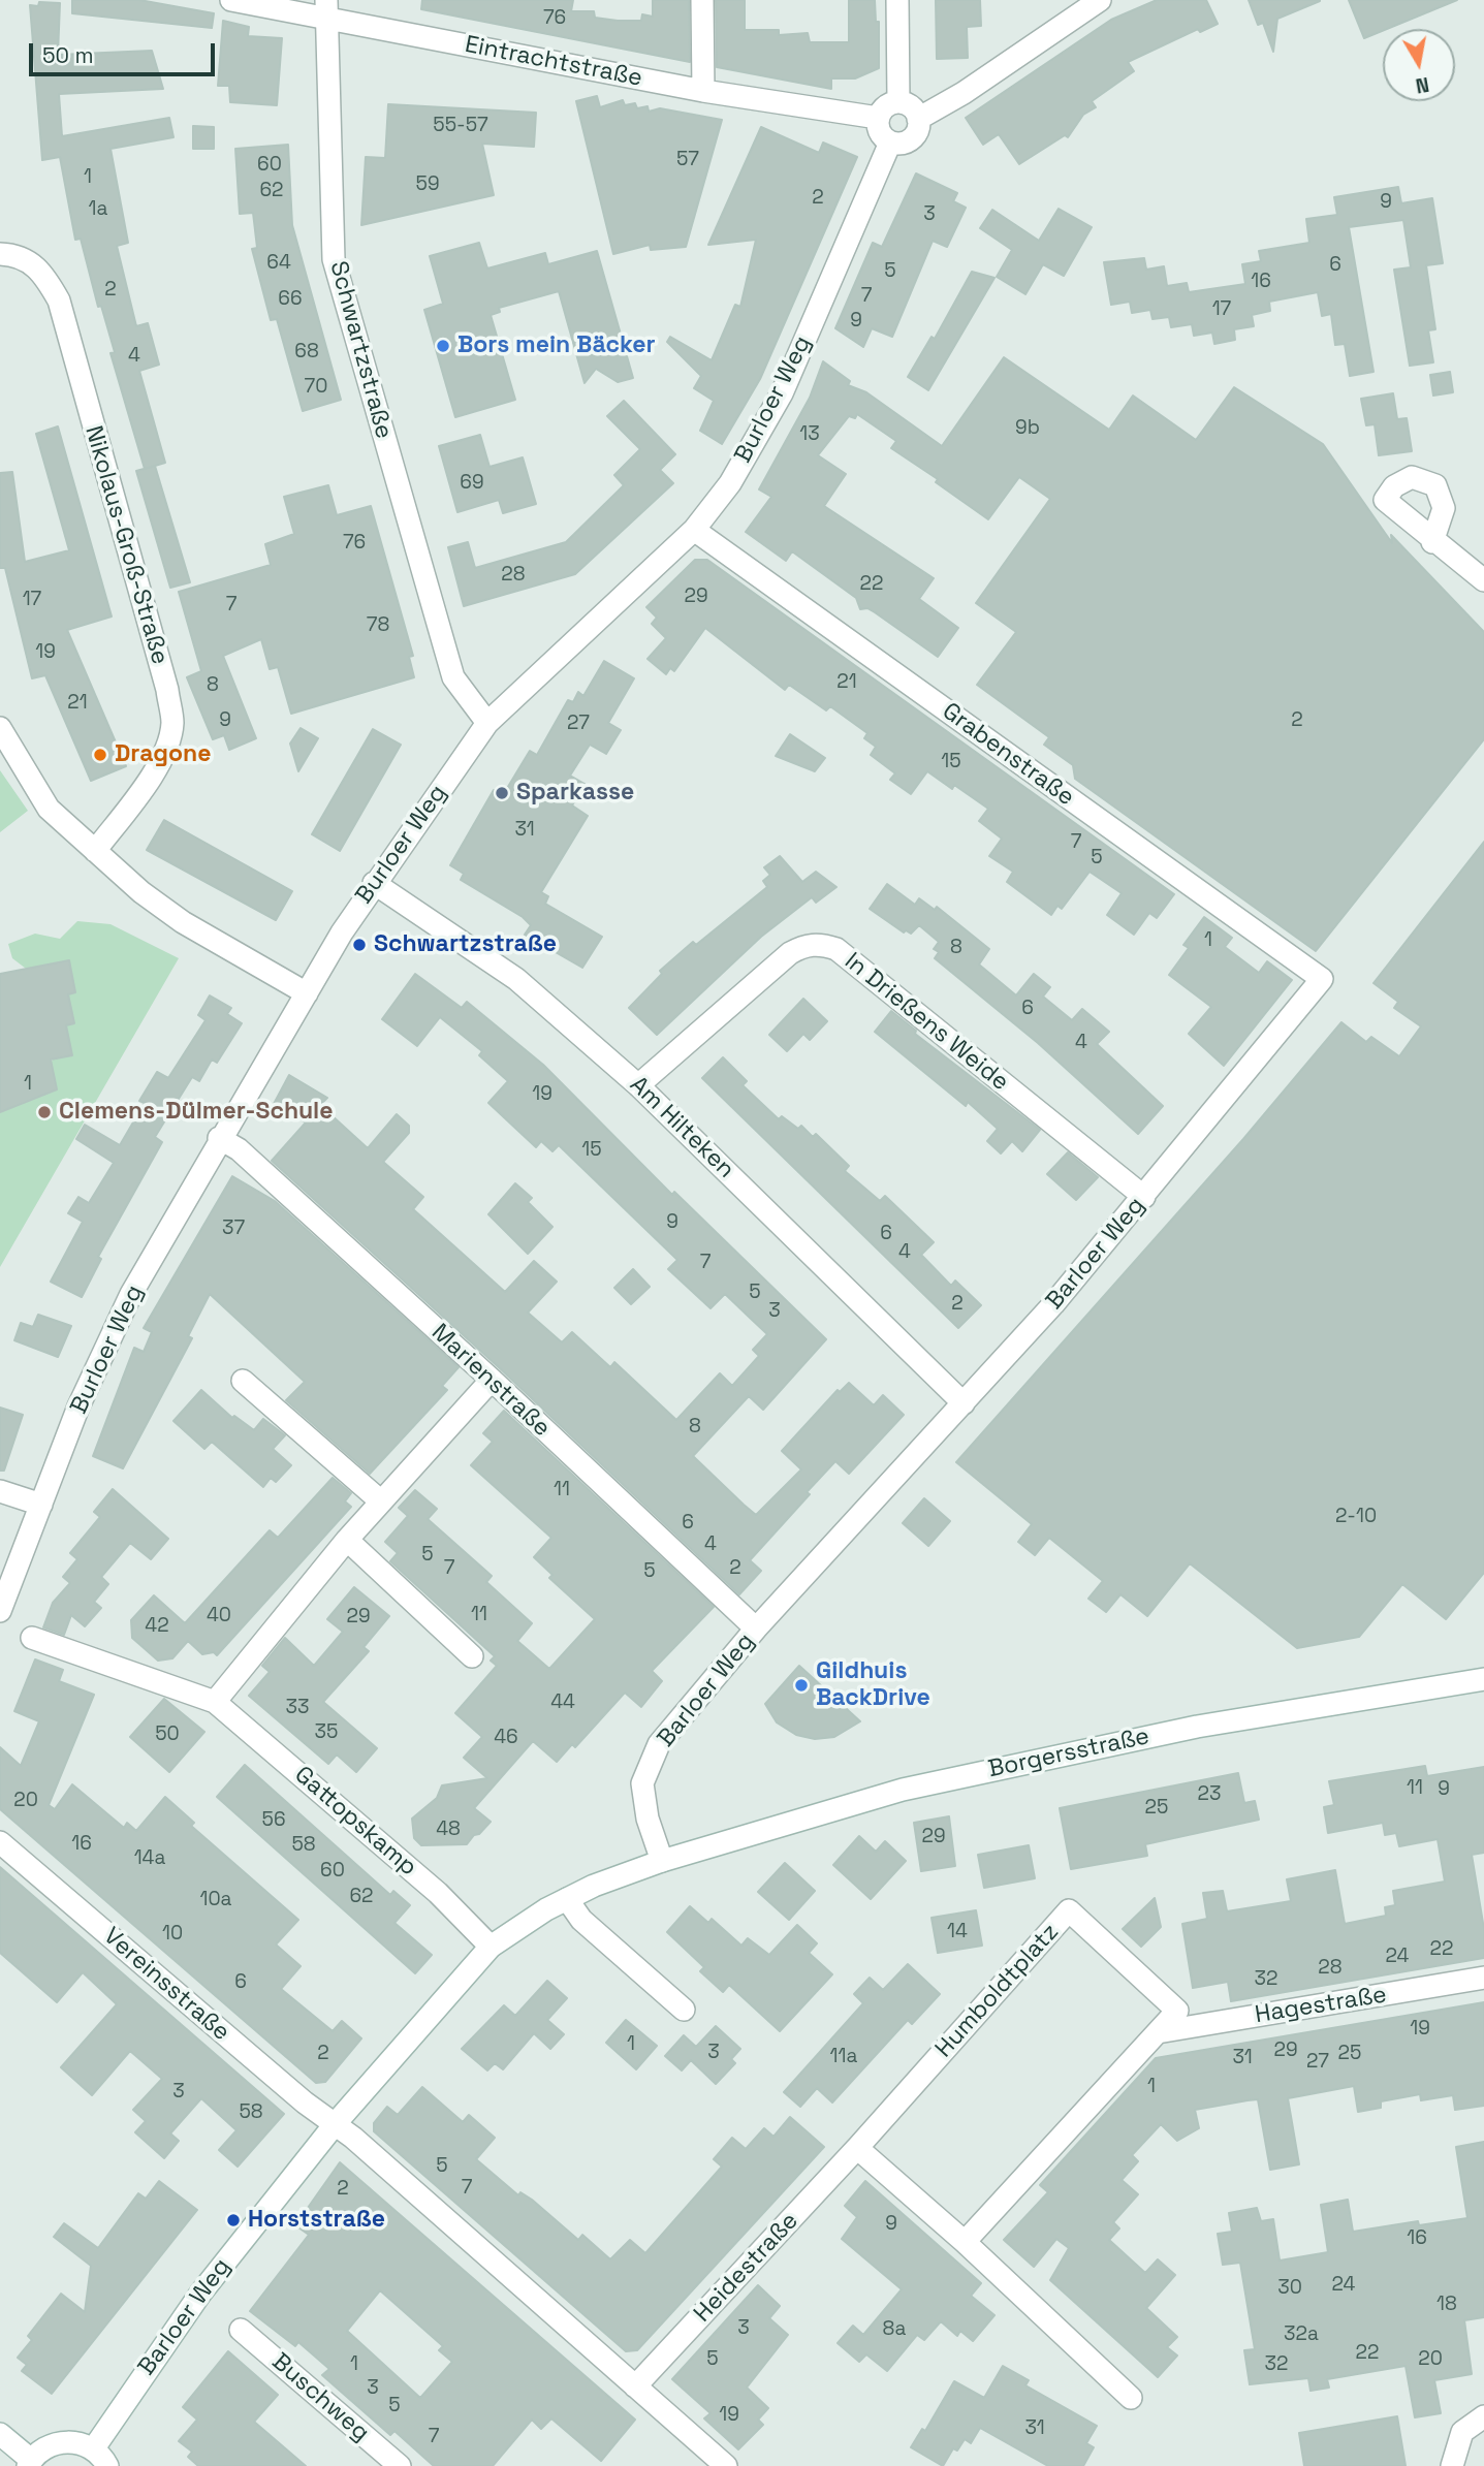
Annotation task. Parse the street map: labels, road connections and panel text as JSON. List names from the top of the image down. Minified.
{"streets":{"street":["Eintrachtstraße","Schwartzstraße","Burloer Weg","Nikolaus-Groß-Straße","Grabenstraße","In Drießens Weide","Am Hilteken","Barloer Weg","Marienstraße","Borgersstraße","Gattopskamp","Vereinsstraße","Humboldtplatz","Hagestraße","Heidestraße","Buschweg"]},"crossings":[["Eintrachtstraße","Schwartzstraße"],["Eintrachtstraße","Burloer Weg"],["Schwartzstraße","Burloer Weg"],["Burloer Weg","Grabenstraße"],["Burloer Weg","Am Hilteken"],["Burloer Weg","Marienstraße"],["Grabenstraße","Barloer Weg"],["In Drießens Weide","Am Hilteken"],["In Drießens Weide","Barloer Weg"],["Am Hilteken","Barloer Weg"],["Barloer Weg","Marienstraße"],["Barloer Weg","Borgersstraße"],["Barloer Weg","Gattopskamp"],["Barloer Weg","Vereinsstraße"],["Humboldtplatz","Hagestraße"],["Humboldtplatz","Heidestraße"]],"places":["Bors mein Bäcker","Dragone","Sparkasse","Schwartzstraße","Clemens-Dülmer-Schule","Gildhuis BackDrive","Horststraße"],"house_numbers":["76","55-57","57","60","1","59","62","2","9","1a","3","64","6","5","16","2","7","66","17","9","68","4","70","9b","13","69","76","28","22","29","17","7","78","19","21","8","21","9","2","27","15","31","7","5","1","8","6","4","1","19","15","9","37","6","4","7","5","2","3","8","11","2-10","6","4","5","7","2","5","11","40","29","42","44","33","35","50","46","11","9","23","20","25","56","48","29","16","58","14a","60","62","10a","14","10","22","24","28","32","6","19","1","29","3","2","25","11a","31","27","1","3","58","5","7","2","9","16","24","30","18","3","8a","32a","22","5","20","1","32","3","5","19","31","7"],"scale_bar":"50 m","north":"bottom"}
